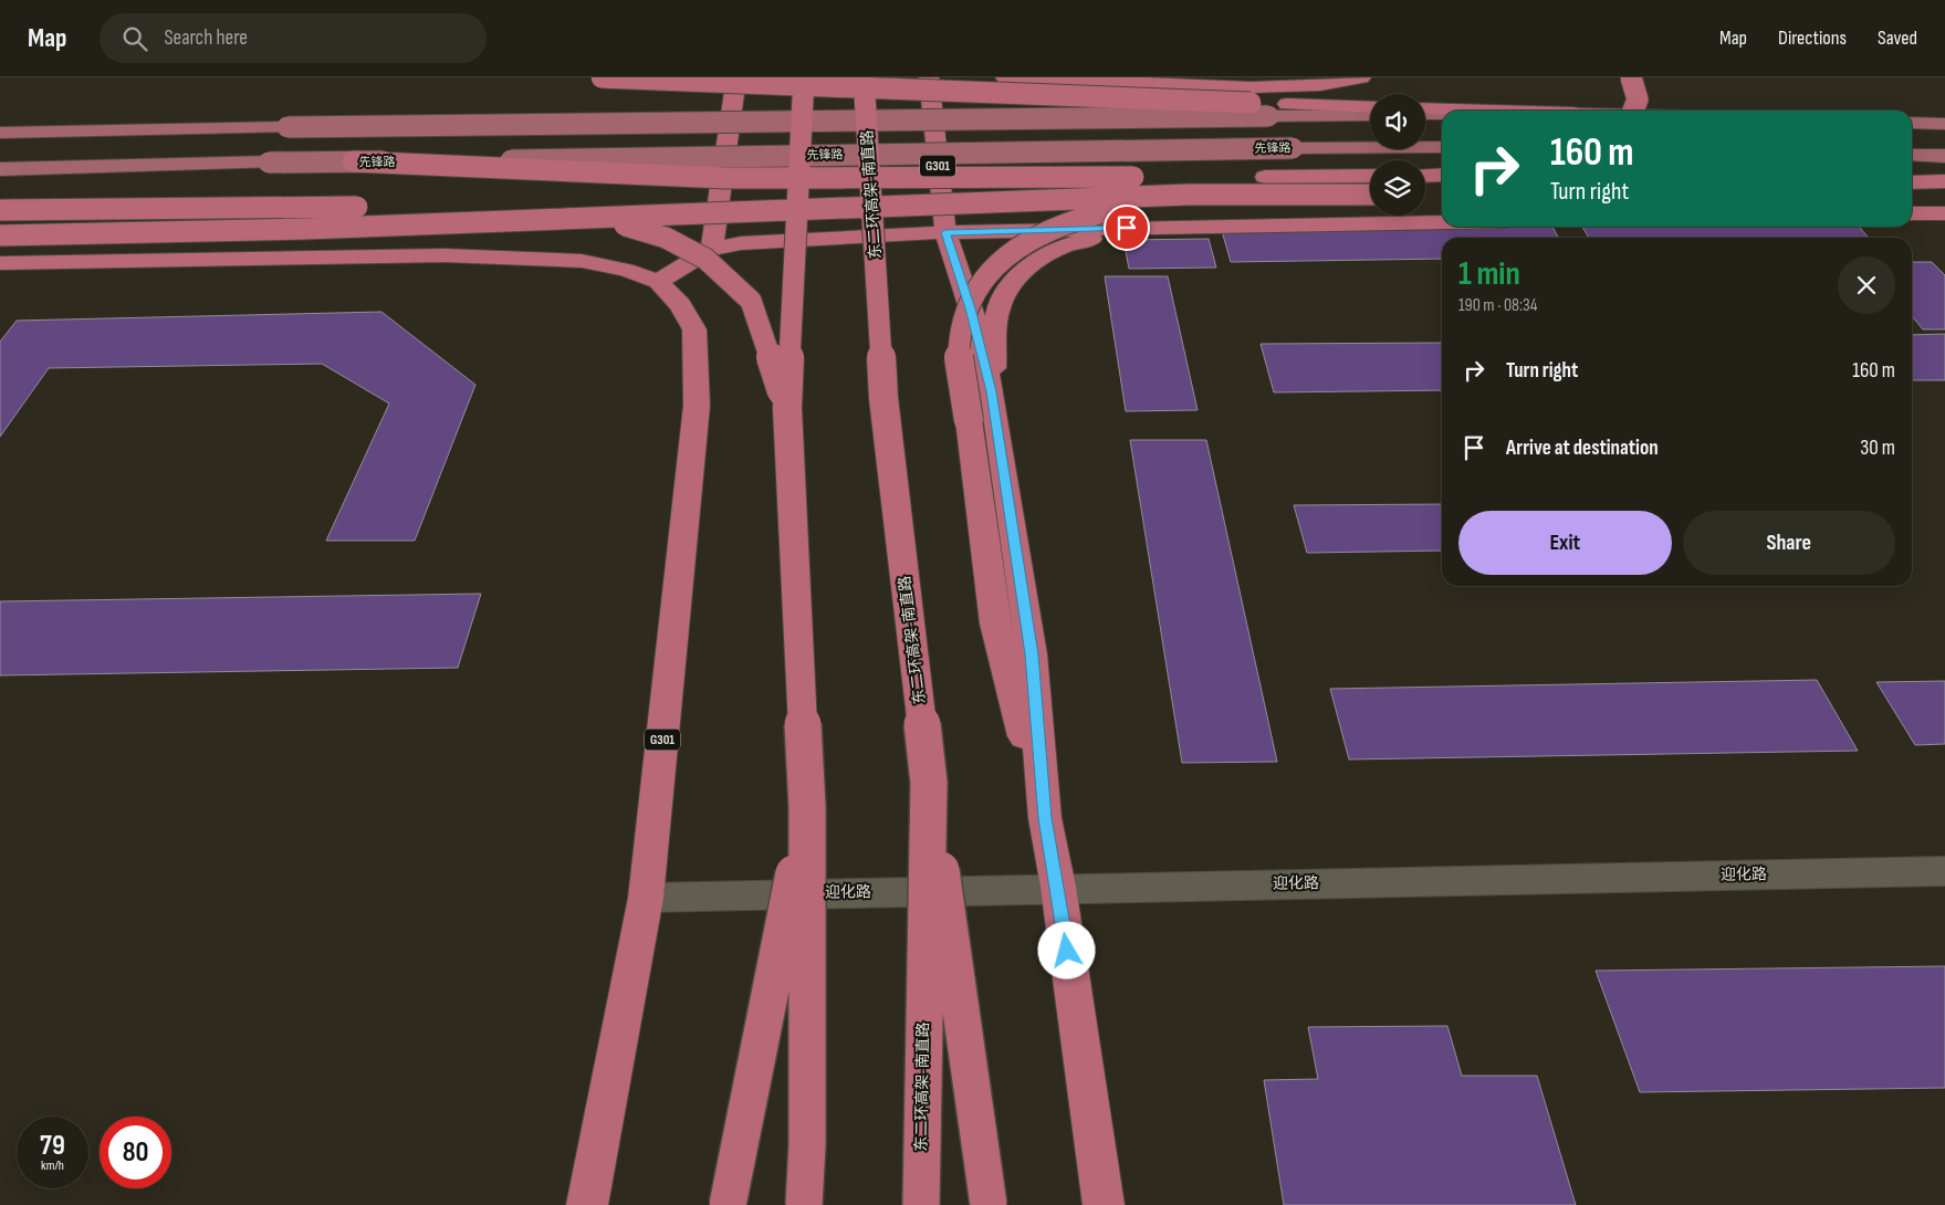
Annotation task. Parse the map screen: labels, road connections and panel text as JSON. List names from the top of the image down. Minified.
{"streets":{"highway":["G301","东二环高架-南直路"],"main road":["先锋路"],"street":["迎化路"]},"crossings":[["G301","迎化路"]],"page":{"header":"Map","search":"Search here","nav":["Map","Directions","Saved"],"turn":["160 m","Turn right"],"heading":["1 min","190 m · 08:34"],"list":[{"name":"Turn right","value":"160 m"},{"name":"Arrive at destination","value":"30 m"}],"buttons":["Exit","Share"],"speed":"79 km/h","limit":"80"}}
